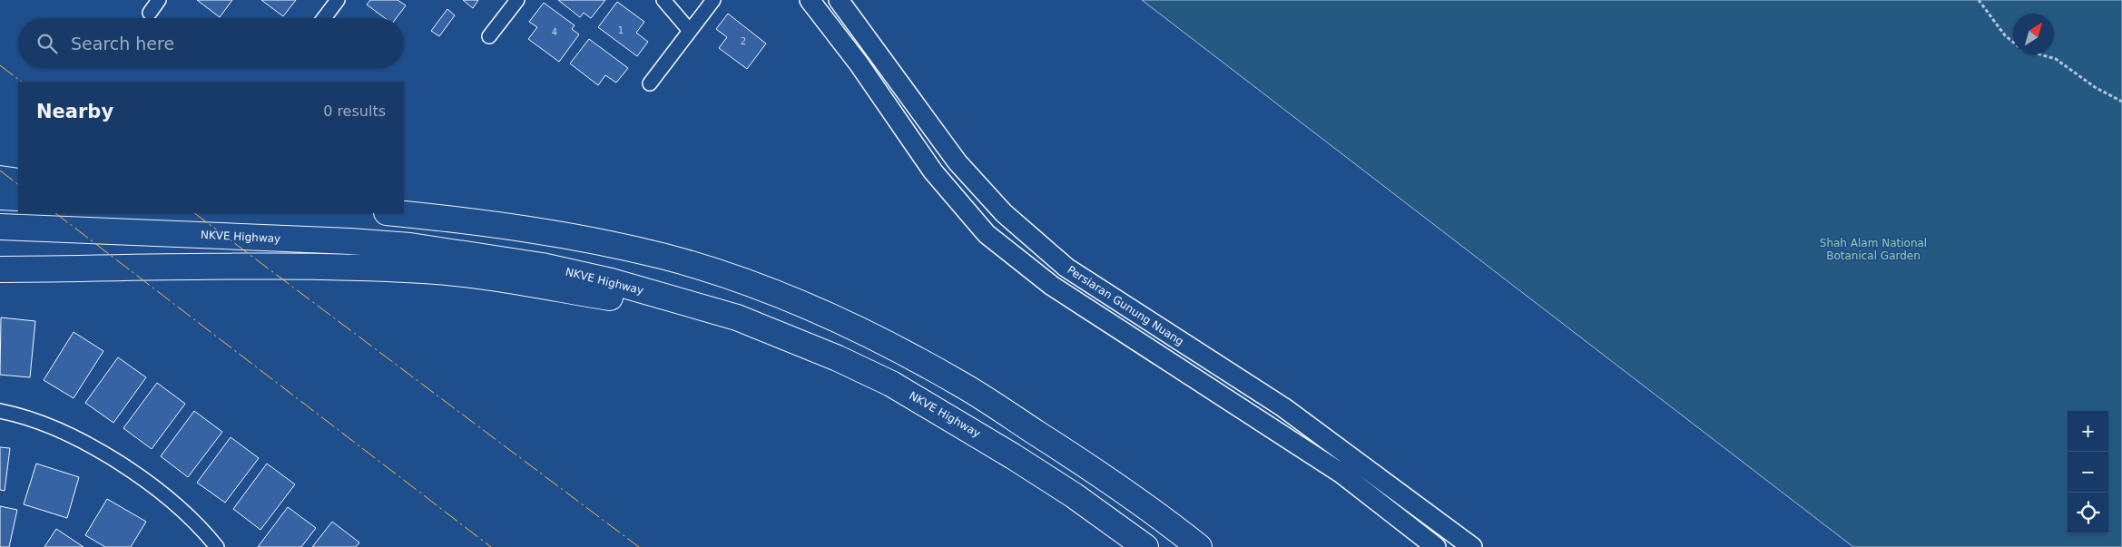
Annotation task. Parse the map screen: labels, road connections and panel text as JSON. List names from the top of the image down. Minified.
{"streets":{"highway":["NKVE Highway"],"street":["Persiaran Gunung Nuang"]},"parks":["Shah Alam National Botanical Garden"],"house_numbers":["1","4","2"],"north":"top right","page":{"search":"Search here","heading":["Nearby","0 results"],"map_buttons":["+","−"]}}
